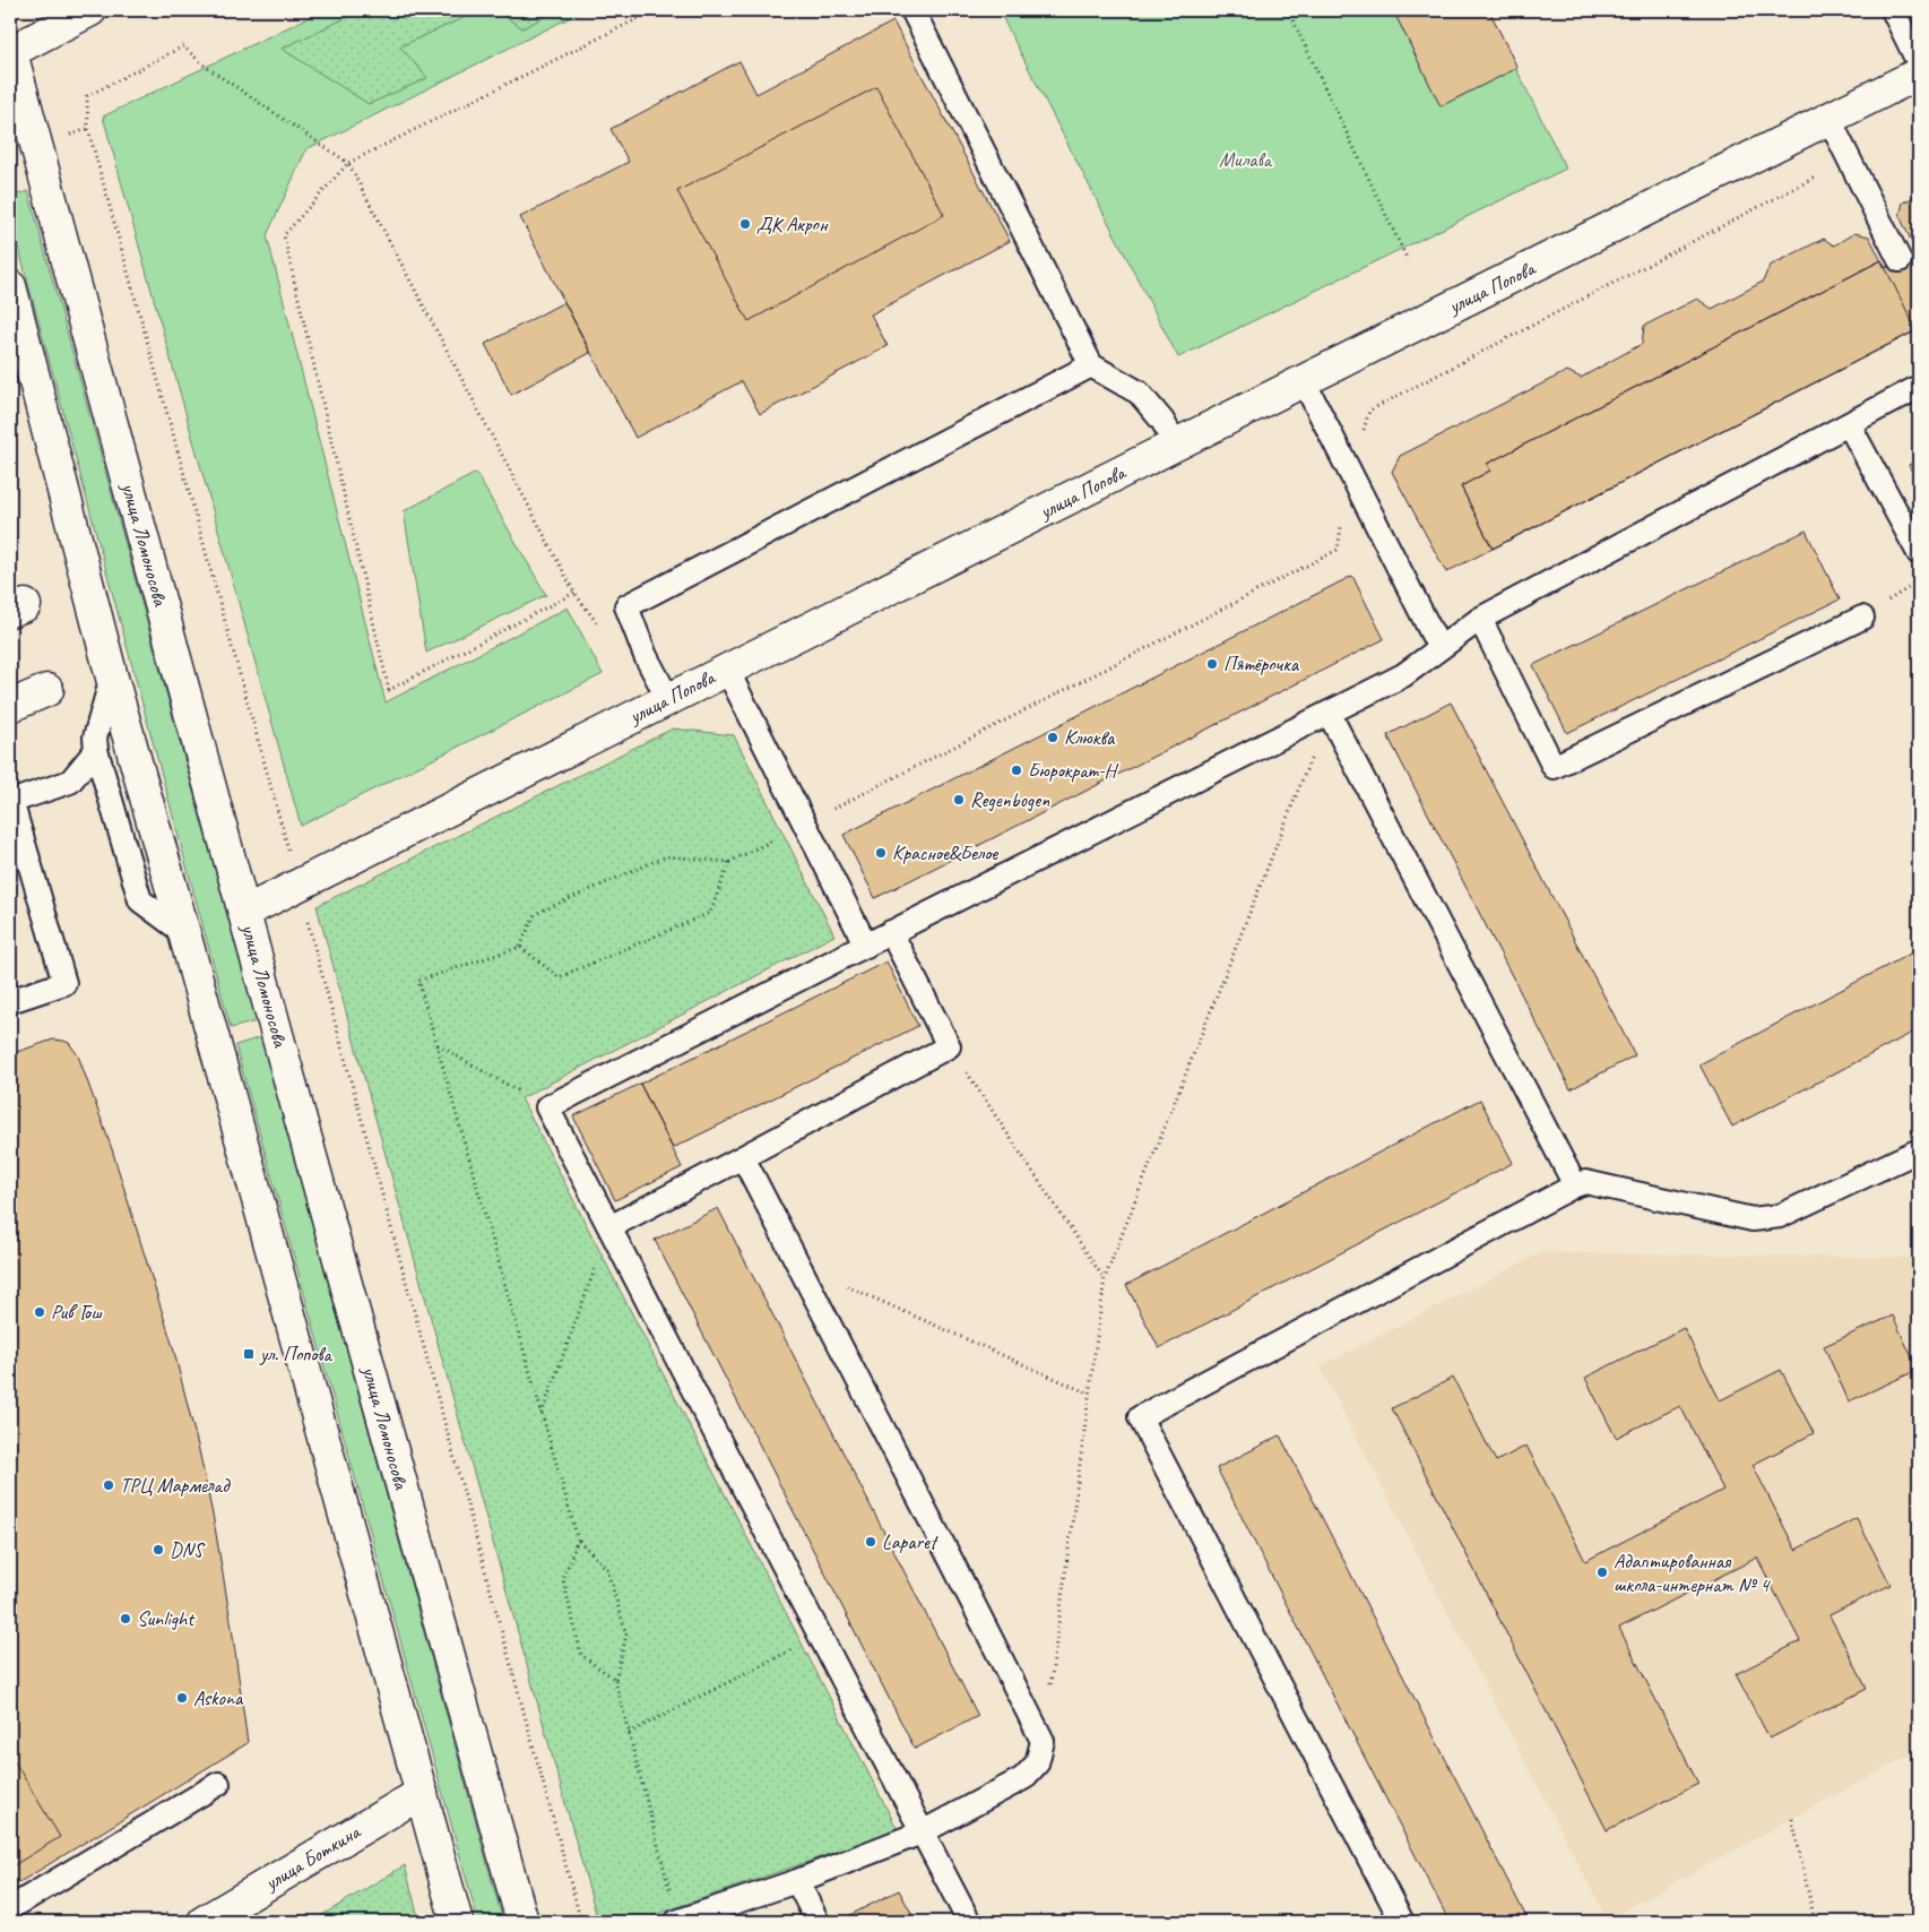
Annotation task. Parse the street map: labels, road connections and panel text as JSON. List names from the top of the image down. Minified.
{"streets":{"main road":["улица Попова","улица Ломоносова","улица Боткина"]},"crossings":[["улица Попова","улица Ломоносова"]],"parks":["Милава"],"places":{"other":["ДК Акрон","Пятёрочка","Клюква","Бюрократ-Н","Regenbogen","Красное&Белое","Рив Гош","ТРЦ Мармелад","Laparet","DNS","Адаптированная школа-интернат № 4","Sunlight","Askona"],"transit":["ул. Попова"]}}
